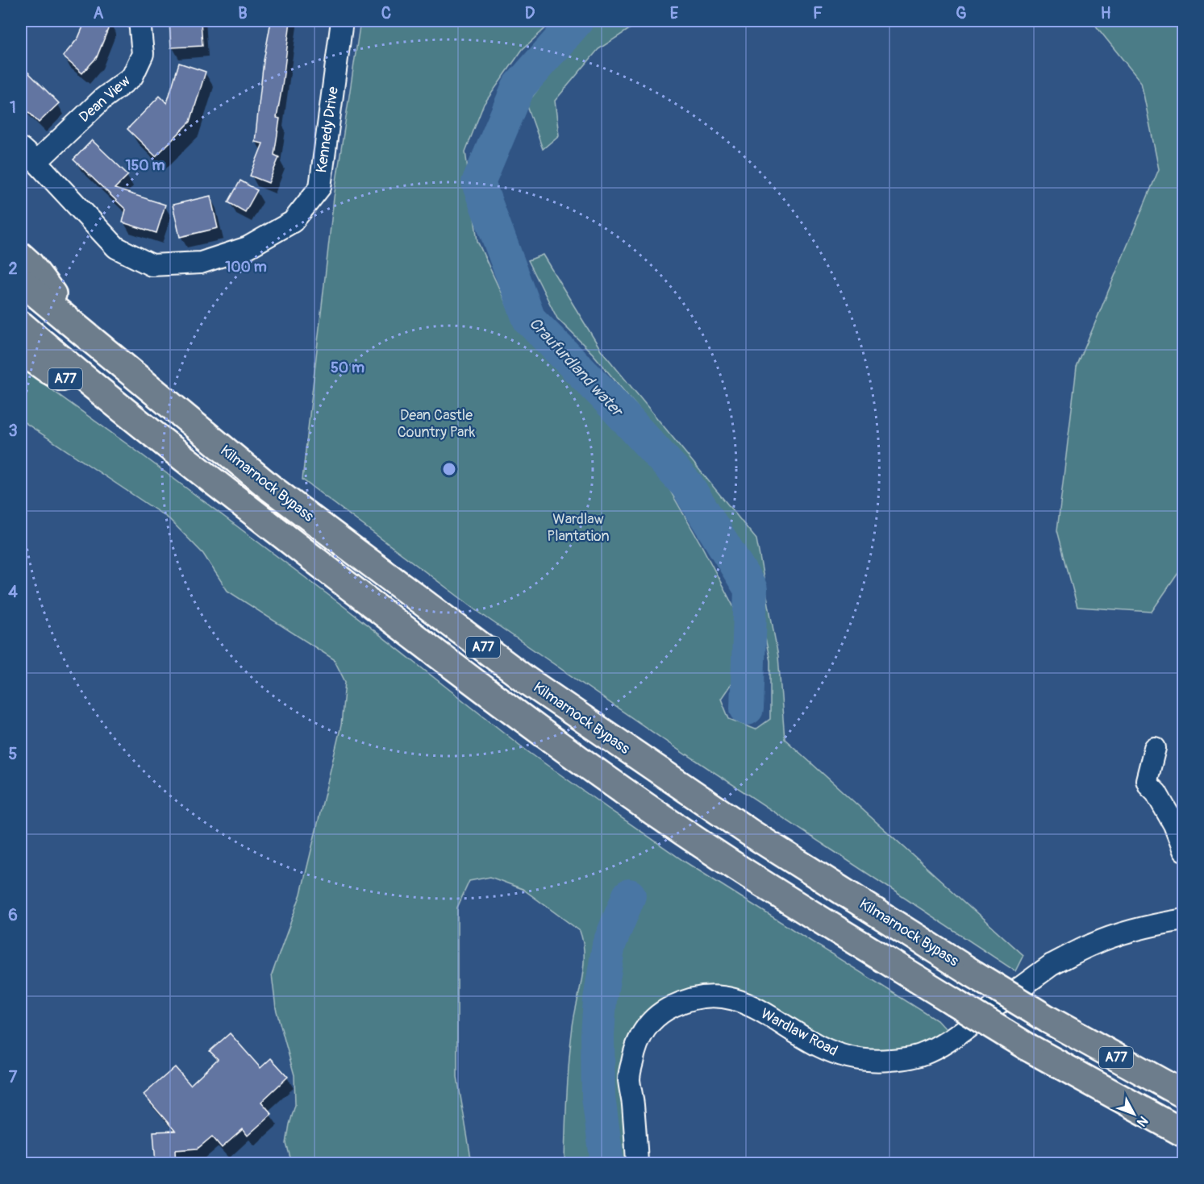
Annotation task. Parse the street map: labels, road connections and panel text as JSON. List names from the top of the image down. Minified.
{"streets":{"highway":["A77","Kilmarnock Bypass"],"street":["Dean View","Kennedy Drive","Wardlaw Road"]},"crossings":[["Dean View","Kennedy Drive"],["A77","Kilmarnock Bypass"]],"water":["Craufurdland water"],"parks":["Dean Castle Country Park","Wardlaw Plantation"],"north":"bottom right","grid":{"columns":["A","B","C","D","E","F","G","H"],"rows":["1","2","3","4","5","6","7"]},"rings":["150 m","100 m","50 m"]}
